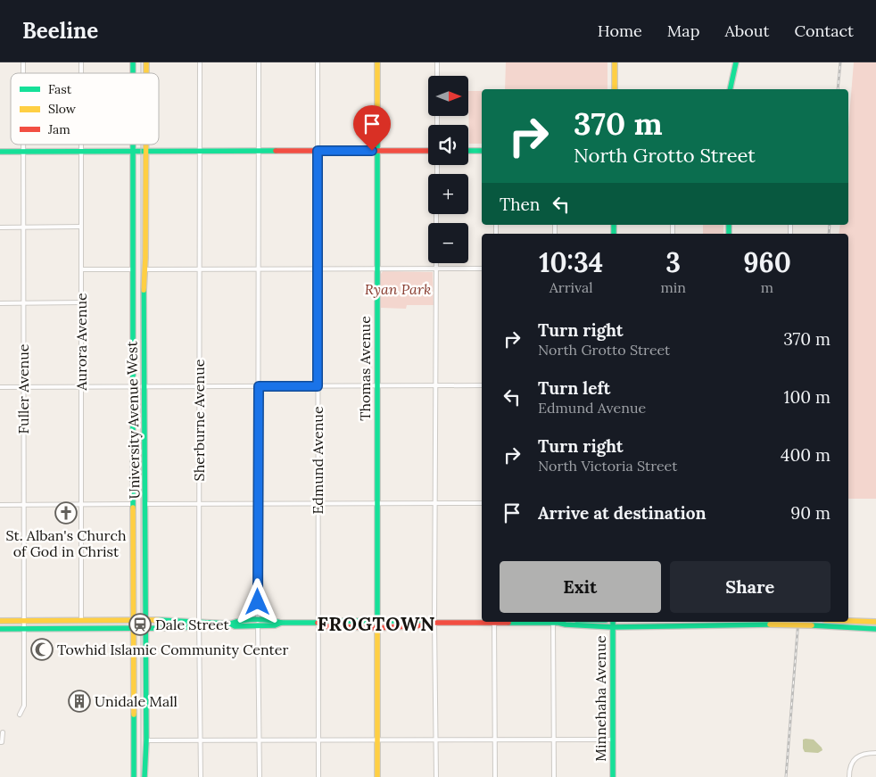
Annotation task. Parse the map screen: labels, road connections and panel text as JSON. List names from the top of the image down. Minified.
{"streets":{"main road":["Thomas Avenue","University Avenue West","Minnehaha Avenue"],"street":["Aurora Avenue","Fuller Avenue","Sherburne Avenue","Edmund Avenue"]},"districts":["FROGTOWN"],"parks":["Ryan Park"],"places":{"church":["St. Alban's Church of God in Christ"],"station":["Dale Street"],"mosque":["Towhid Islamic Community Center"],"building":["Unidale Mall"]},"legend":["Fast","Slow","Jam"],"north":"right","page":{"header":"Beeline","nav":["Home","Map","About","Contact"],"map_buttons":["+","−"],"turn":["370 m","North Grotto Street"],"then":"Then","eta":["10:34","Arrival","3","min","960","m"],"list":[{"name":"Turn right","note":"North Grotto Street","value":"370 m"},{"name":"Turn left","note":"Edmund Avenue","value":"100 m"},{"name":"Turn right","note":"North Victoria Street","value":"400 m"},{"name":"Arrive at destination","value":"90 m"}],"buttons":["Exit","Share"]}}
